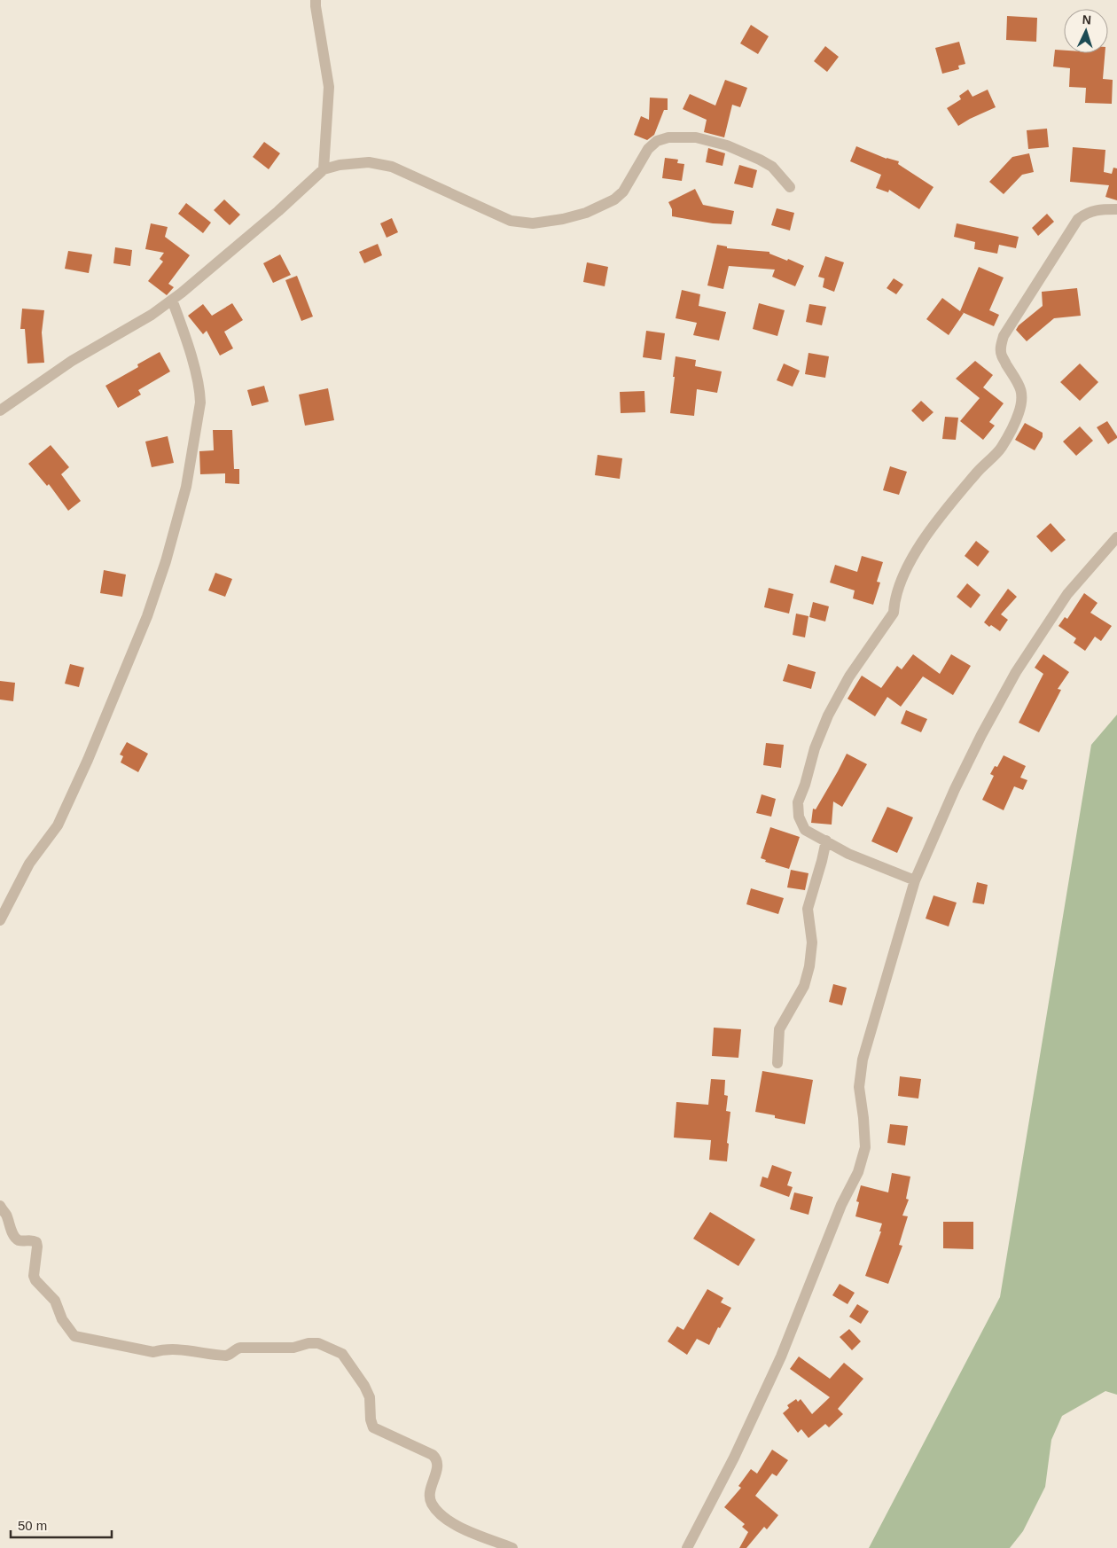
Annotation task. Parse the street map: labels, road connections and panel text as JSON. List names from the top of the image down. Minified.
{"scale_bar":"50 m","north":"top"}
